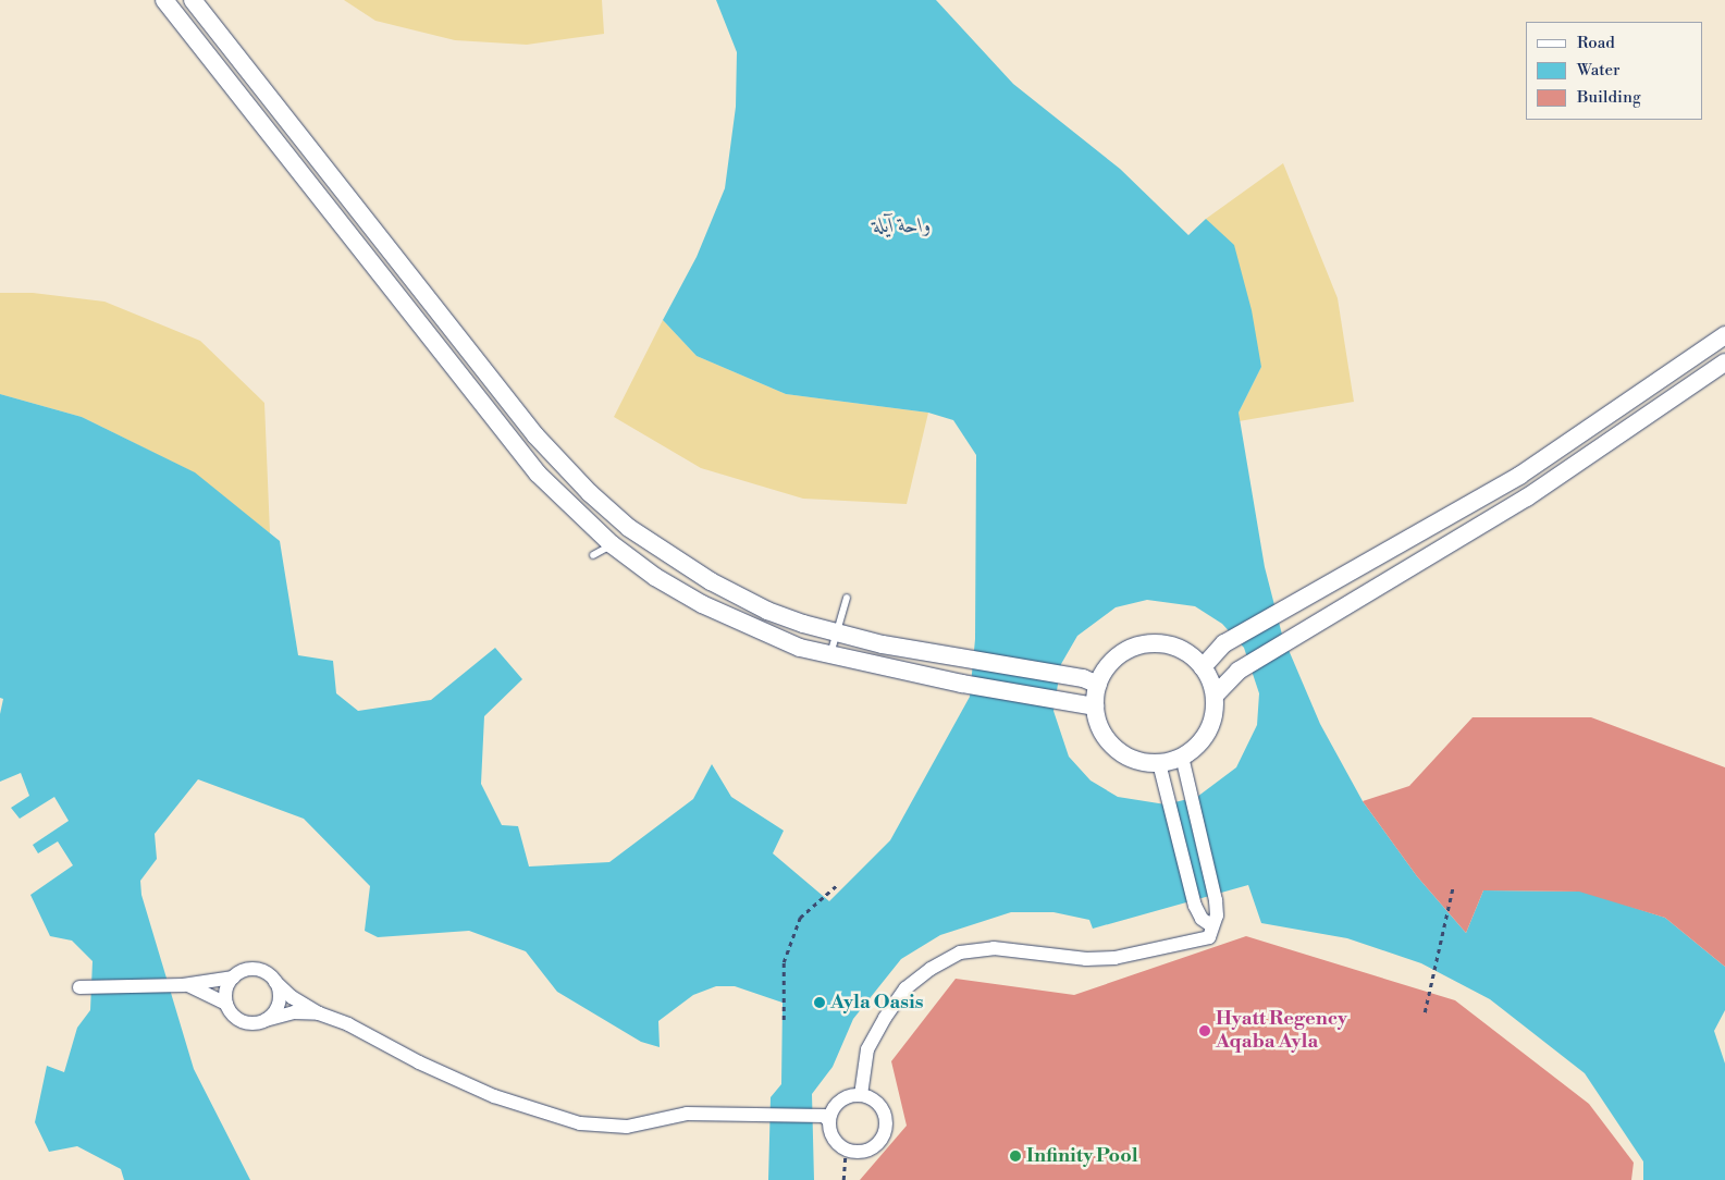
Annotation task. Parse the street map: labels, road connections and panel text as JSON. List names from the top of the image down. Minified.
{"water":["واحة آيلة"],"places":["Ayla Oasis","Hyatt Regency Aqaba Ayla","Infinity Pool"],"legend":["Road","Water","Building"]}
